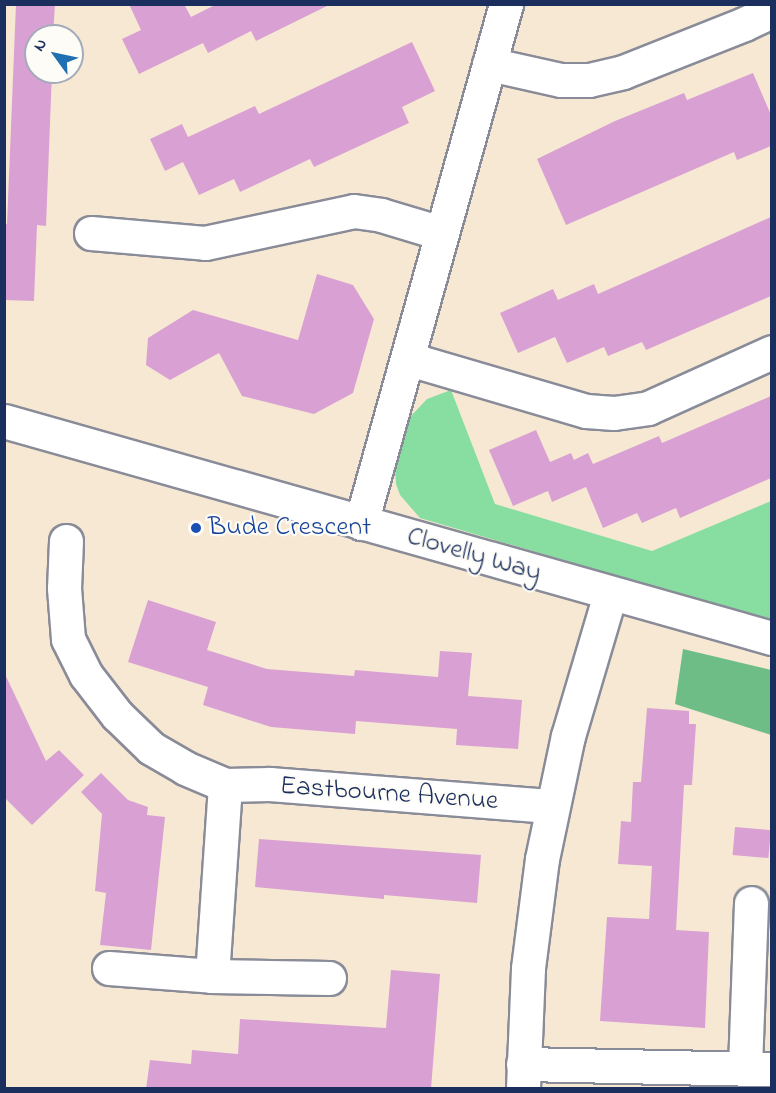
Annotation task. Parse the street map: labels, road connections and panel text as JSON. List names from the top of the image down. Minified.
{"streets":{"street":["Clovelly Way","Eastbourne Avenue"]},"places":["Bude Crescent"],"north":"top left"}
